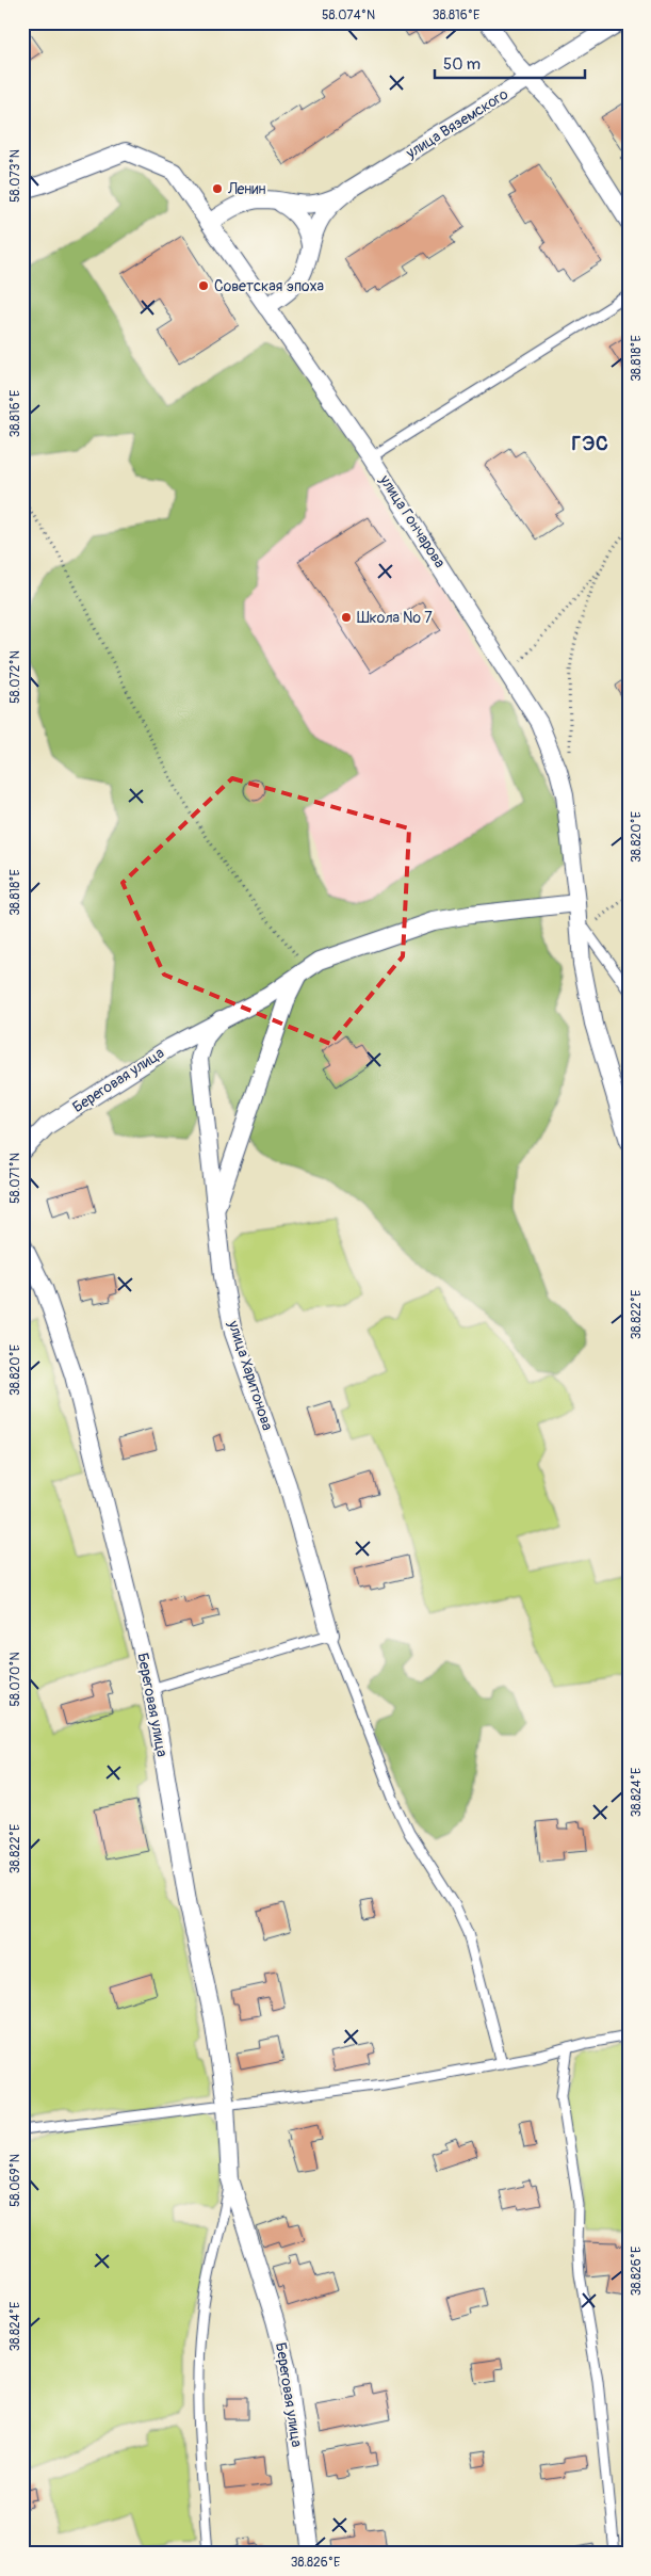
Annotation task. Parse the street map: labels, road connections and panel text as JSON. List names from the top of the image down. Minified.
{"streets":{"street":["улица Вяземского","улица Гончарова","Береговая улица","улица Харитонова"]},"crossings":[["улица Гончарова","Береговая улица"],["Береговая улица","улица Харитонова"]],"districts":["ГЭС"],"places":["Ленин","Советская эпоха","Школа № 7"],"scale_bar":"50 m","coordinates":["58.074°N","38.816°E","58.073°N","38.818°E","58.072°N","38.820°E","58.071°N","38.822°E","58.070°N","38.824°E","58.069°N","38.826°E"]}
